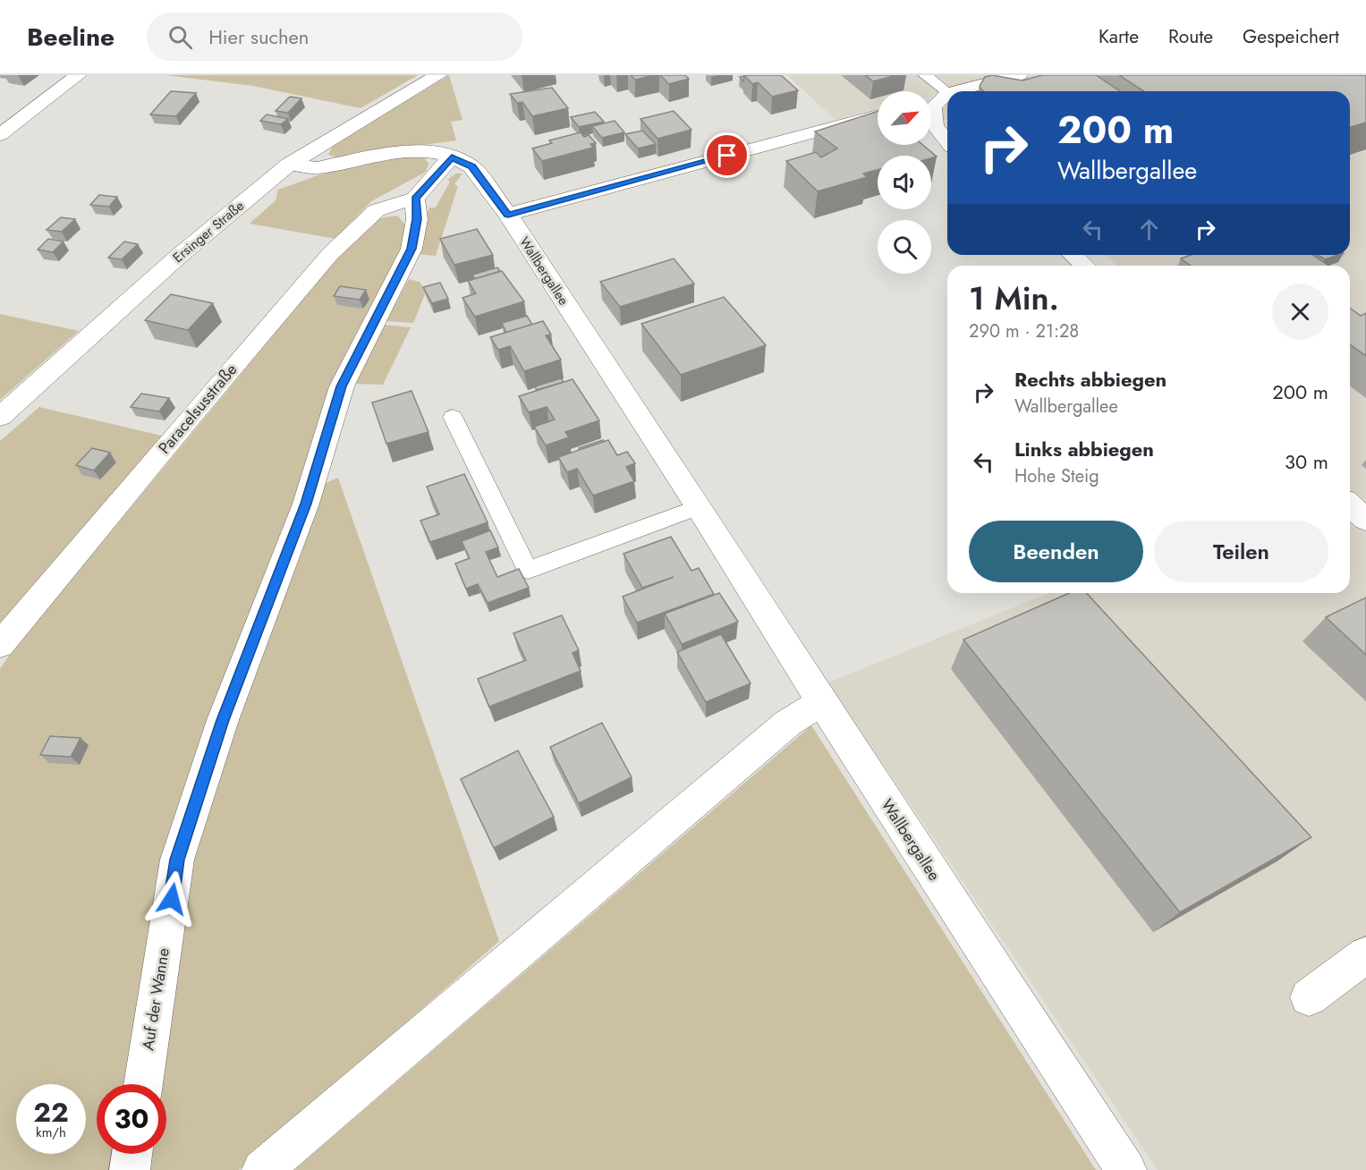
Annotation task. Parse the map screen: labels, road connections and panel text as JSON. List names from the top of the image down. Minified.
{"streets":{"street":["Ersinger Straße","Wallbergallee","Paracelsusstraße","Auf der Wanne"]},"crossings":[["Ersinger Straße","Wallbergallee"],["Paracelsusstraße","Auf der Wanne"]],"north":"top right","page":{"header":"Beeline","search":"Hier suchen","nav":["Karte","Route","Gespeichert"],"turn":["200 m","Wallbergallee"],"heading":["1 Min.","290 m · 21:28"],"list":[{"name":"Rechts abbiegen","note":"Wallbergallee","value":"200 m"},{"name":"Links abbiegen","note":"Hohe Steig","value":"30 m"}],"buttons":["Beenden","Teilen"],"speed":"22 km/h","limit":"30"}}
